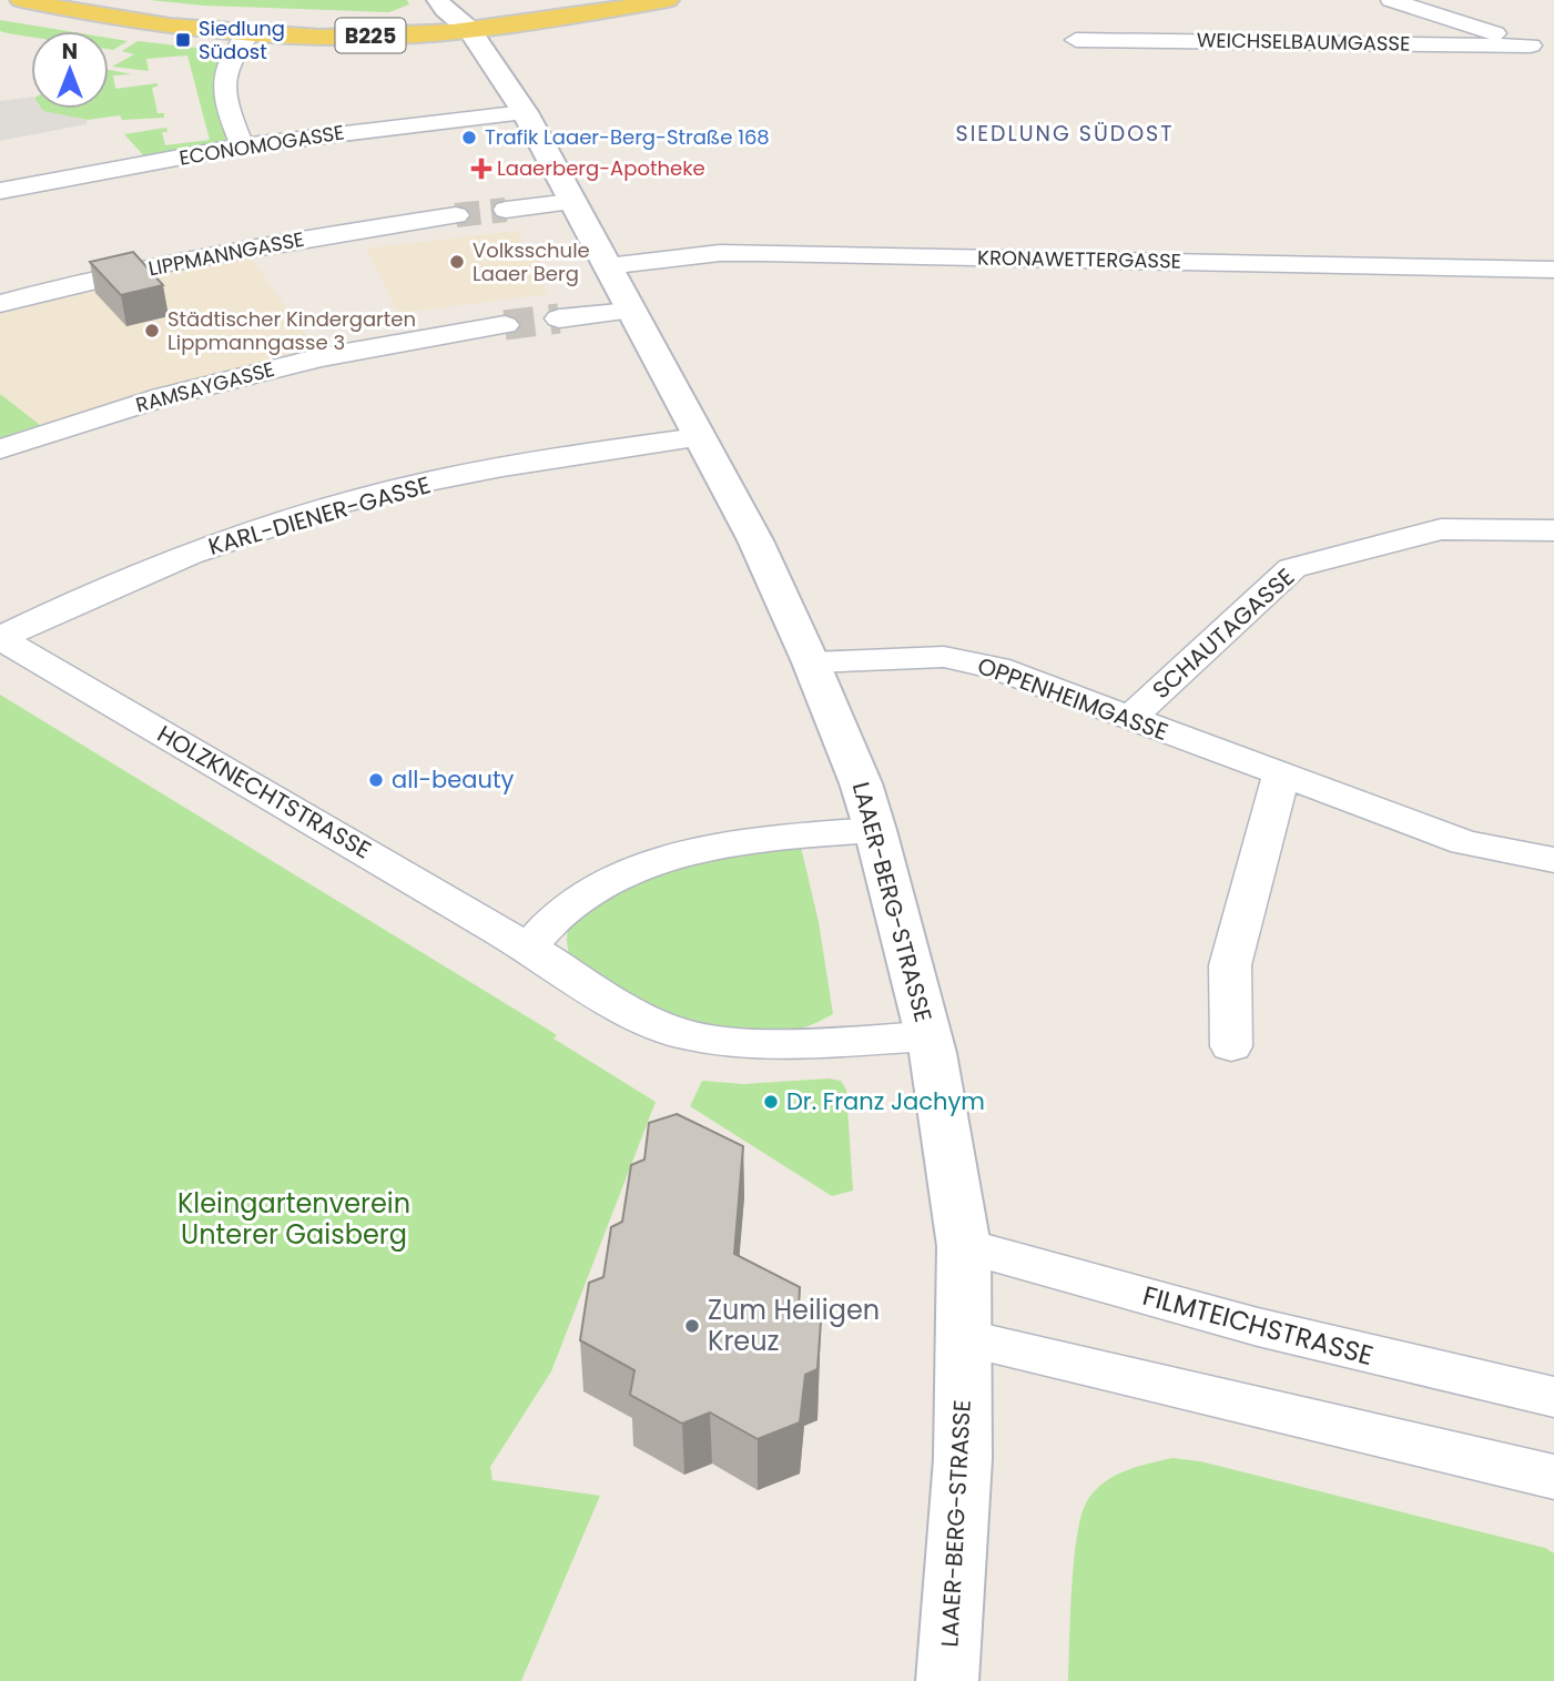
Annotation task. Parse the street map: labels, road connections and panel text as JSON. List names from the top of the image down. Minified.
{"streets":{"main road":["B225","LAAER-BERG-STRASSE"],"street":["WEICHSELBAUMGASSE","ECONOMOGASSE","LIPPMANNGASSE","KRONAWETTERGASSE","RAMSAYGASSE","KARL-DIENER-GASSE","SCHAUTAGASSE","OPPENHEIMGASSE","HOLZKNECHTSTRASSE","FILMTEICHSTRASSE"]},"crossings":[["B225","LAAER-BERG-STRASSE"],["ECONOMOGASSE","LAAER-BERG-STRASSE"],["KRONAWETTERGASSE","LAAER-BERG-STRASSE"],["KARL-DIENER-GASSE","HOLZKNECHTSTRASSE"],["KARL-DIENER-GASSE","LAAER-BERG-STRASSE"],["SCHAUTAGASSE","OPPENHEIMGASSE"],["OPPENHEIMGASSE","LAAER-BERG-STRASSE"],["HOLZKNECHTSTRASSE","LAAER-BERG-STRASSE"],["LAAER-BERG-STRASSE","FILMTEICHSTRASSE"]],"districts":["SIEDLUNG SÜDOST"],"parks":["Kleingartenverein Unterer Gaisberg"],"places":{"transit":["Siedlung Südost"],"other":["Trafik Laaer-Berg-Straße 168","Volksschule Laaer Berg","Städtischer Kindergarten Lippmanngasse 3","all-beauty","Dr. Franz Jachym","Zum Heiligen Kreuz"],"health":["Laaerberg-Apotheke"]},"north":"top"}
